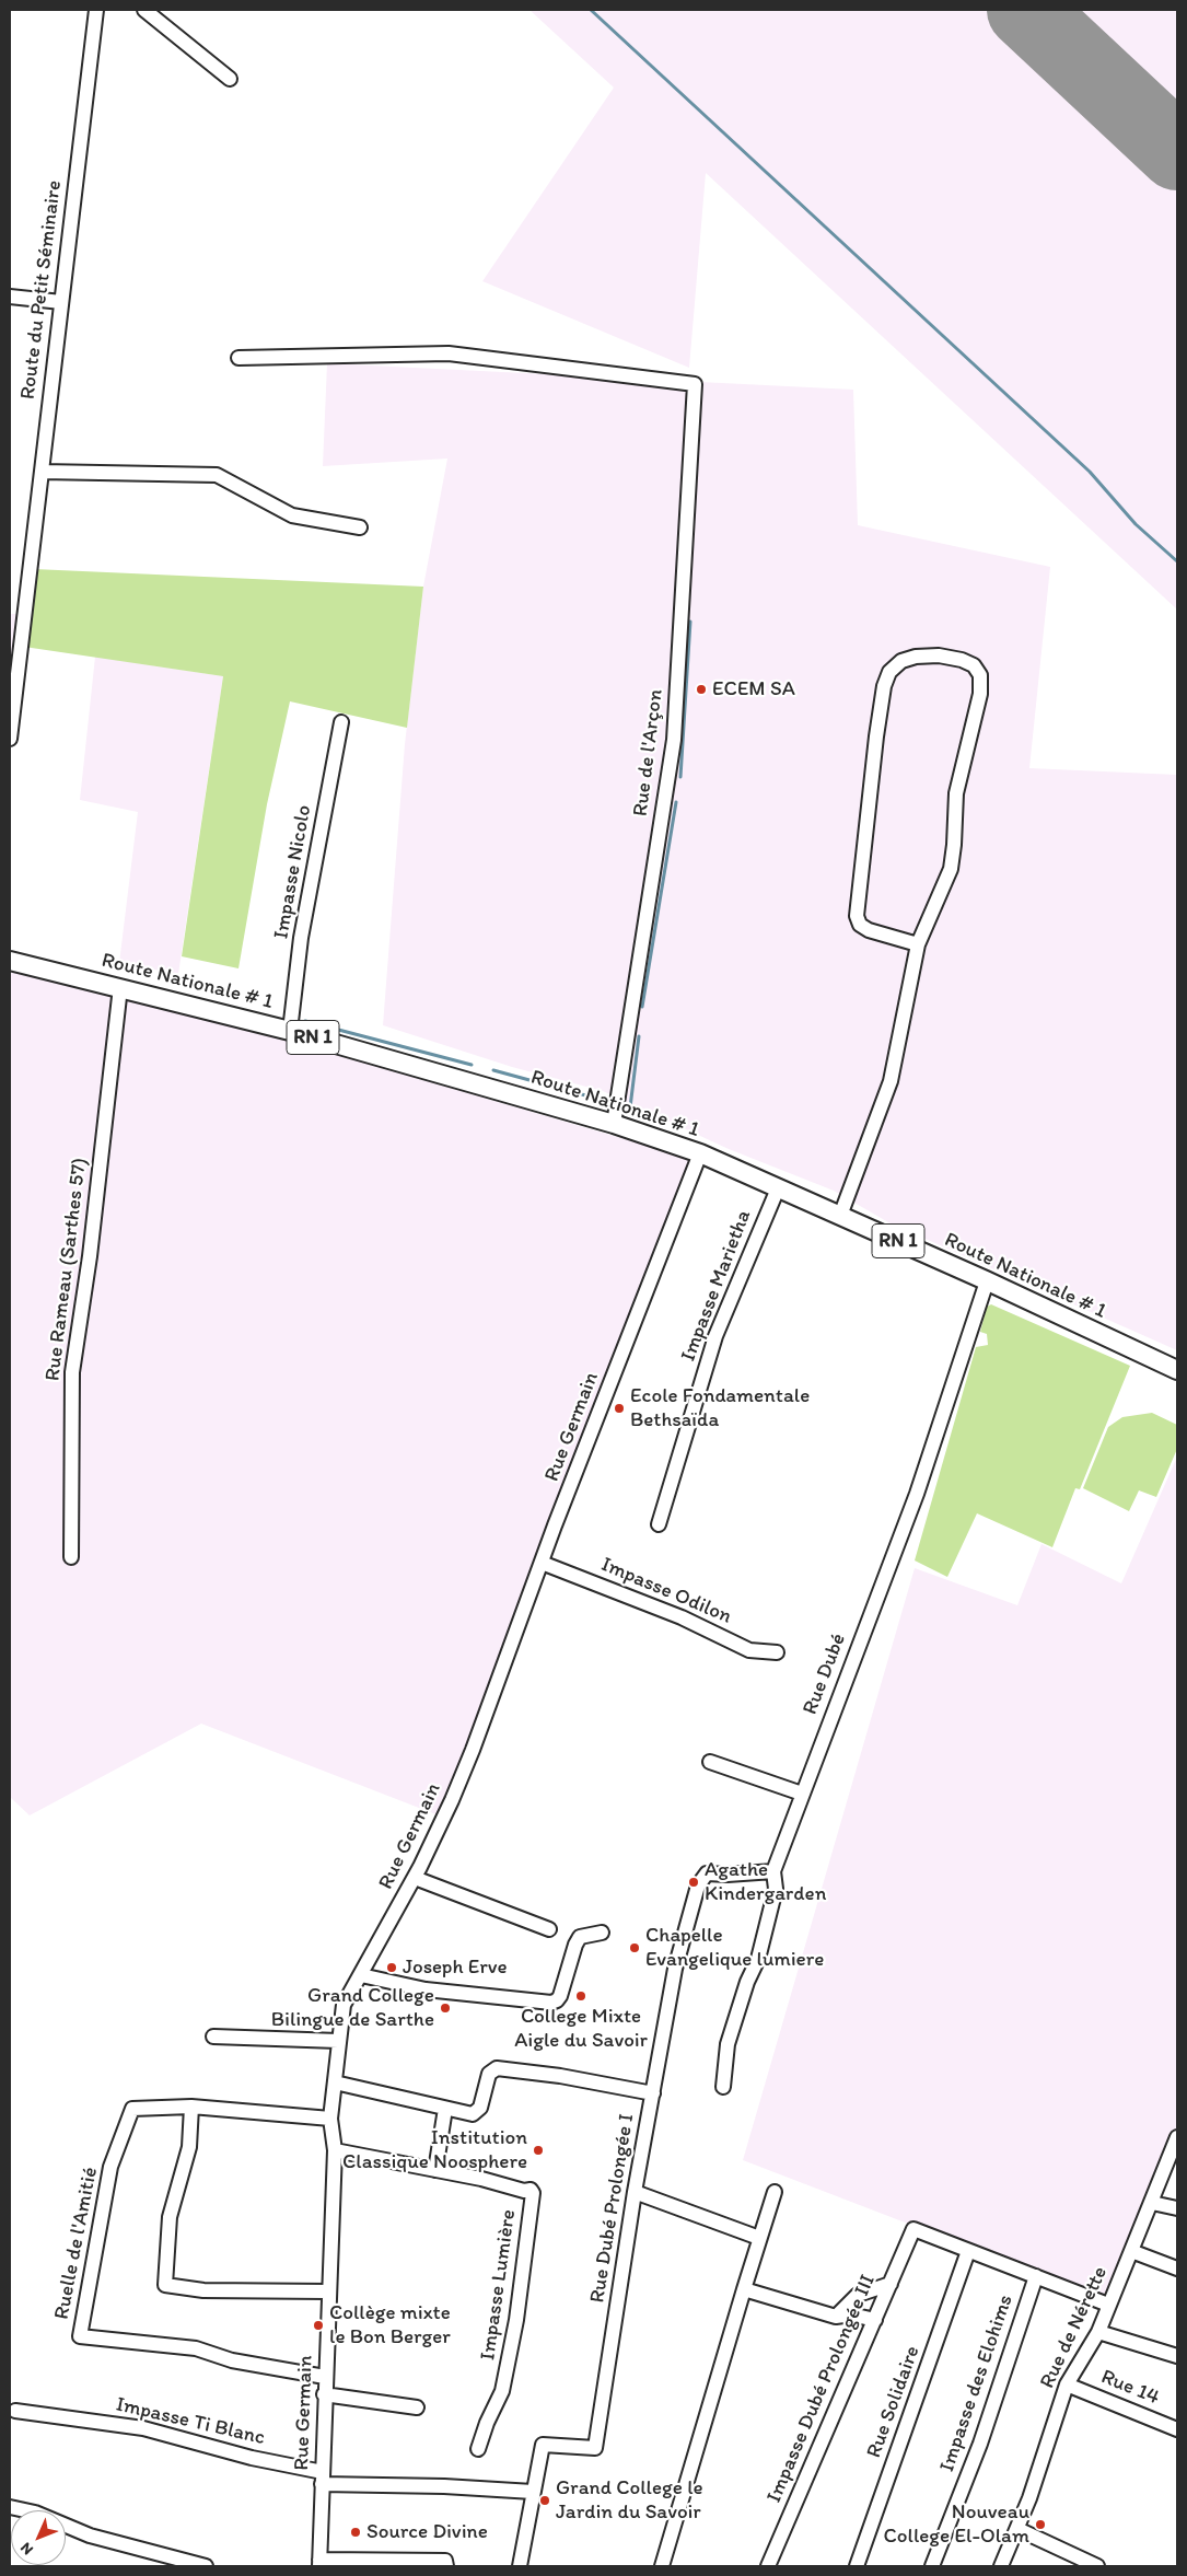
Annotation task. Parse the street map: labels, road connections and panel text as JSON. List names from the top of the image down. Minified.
{"streets":{"main road":["Route Nationale # 1","RN 1"],"street":["Route du Petit Séminaire","Rue de l'Arçon","Impasse Nicolo","Rue Rameau (Sarthes 57)","Impasse Marietha","Rue Germain","Impasse Odilon","Rue Dubé","Rue Dubé Prolongée I","Ruelle de l'Amitié","Impasse Lumière","Rue de Nérette","Impasse des Elohims","Rue 14","Impasse Dubé Prolongée III","Rue Solidaire","Impasse Ti Blanc"]},"crossings":[["Rue de l'Arçon","Route Nationale # 1"],["Impasse Nicolo","Route Nationale # 1"],["Route Nationale # 1","Rue Rameau (Sarthes 57)"],["Route Nationale # 1","Impasse Marietha"],["Route Nationale # 1","Rue Germain"],["Route Nationale # 1","Rue Dubé"],["Rue Germain","Impasse Odilon"],["Rue Germain","Ruelle de l'Amitié"],["Rue Germain","Impasse Lumière"],["Rue Germain","Impasse Ti Blanc"],["Rue Dubé","Rue Dubé Prolongée I"],["Rue Dubé Prolongée I","Impasse Ti Blanc"],["Rue de Nérette","Rue 14"],["Impasse Dubé Prolongée III","Rue Solidaire"]],"places":["ECEM SA","Ecole Fondamentale Bethsaïda","Agathe Kindergarden","Chapelle Evangelique lumiere","Joseph Erve","College Mixte Aigle du Savoir","Grand College Bilingue de Sarthe","Institution Classique Noosphere","Collège mixte le Bon Berger","Grand College le Jardin du Savoir","Nouveau College El-Olam","Source Divine"],"north":"bottom left"}
